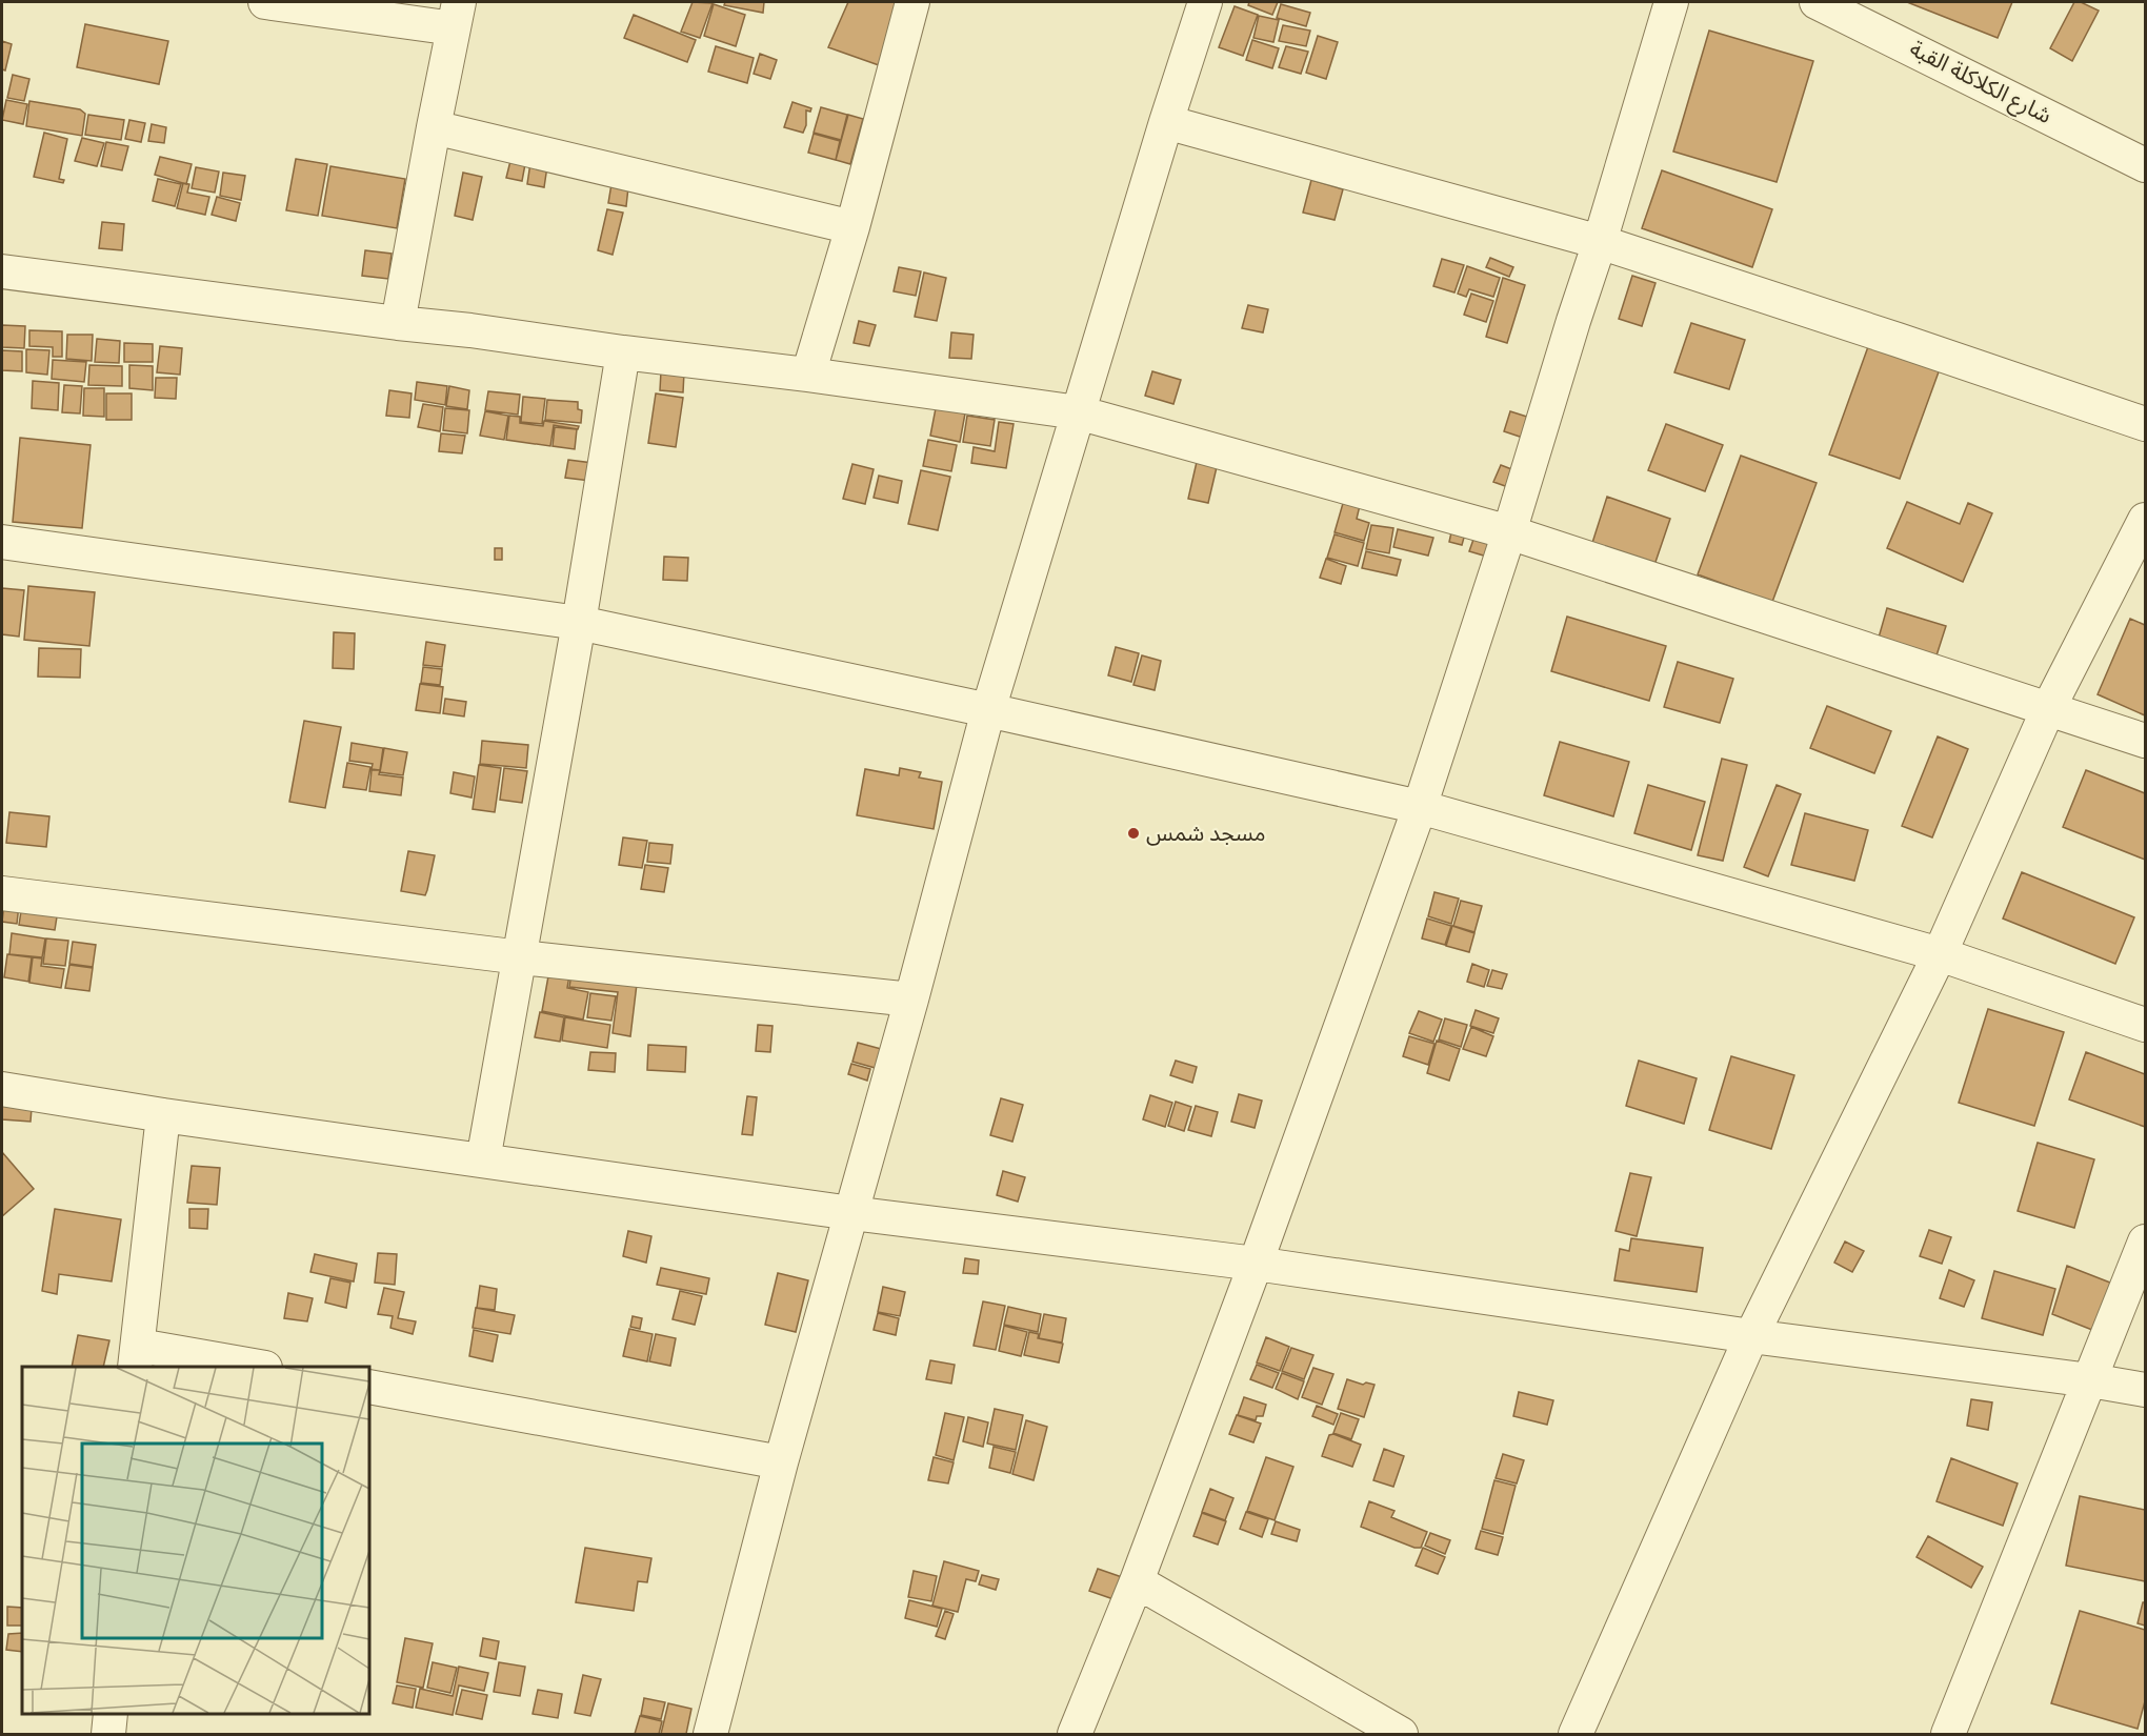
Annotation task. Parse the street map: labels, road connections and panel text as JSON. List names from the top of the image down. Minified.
{"streets":{"street":["شارع الكلاكلة القبة"]},"places":["مسجد شمس"]}
